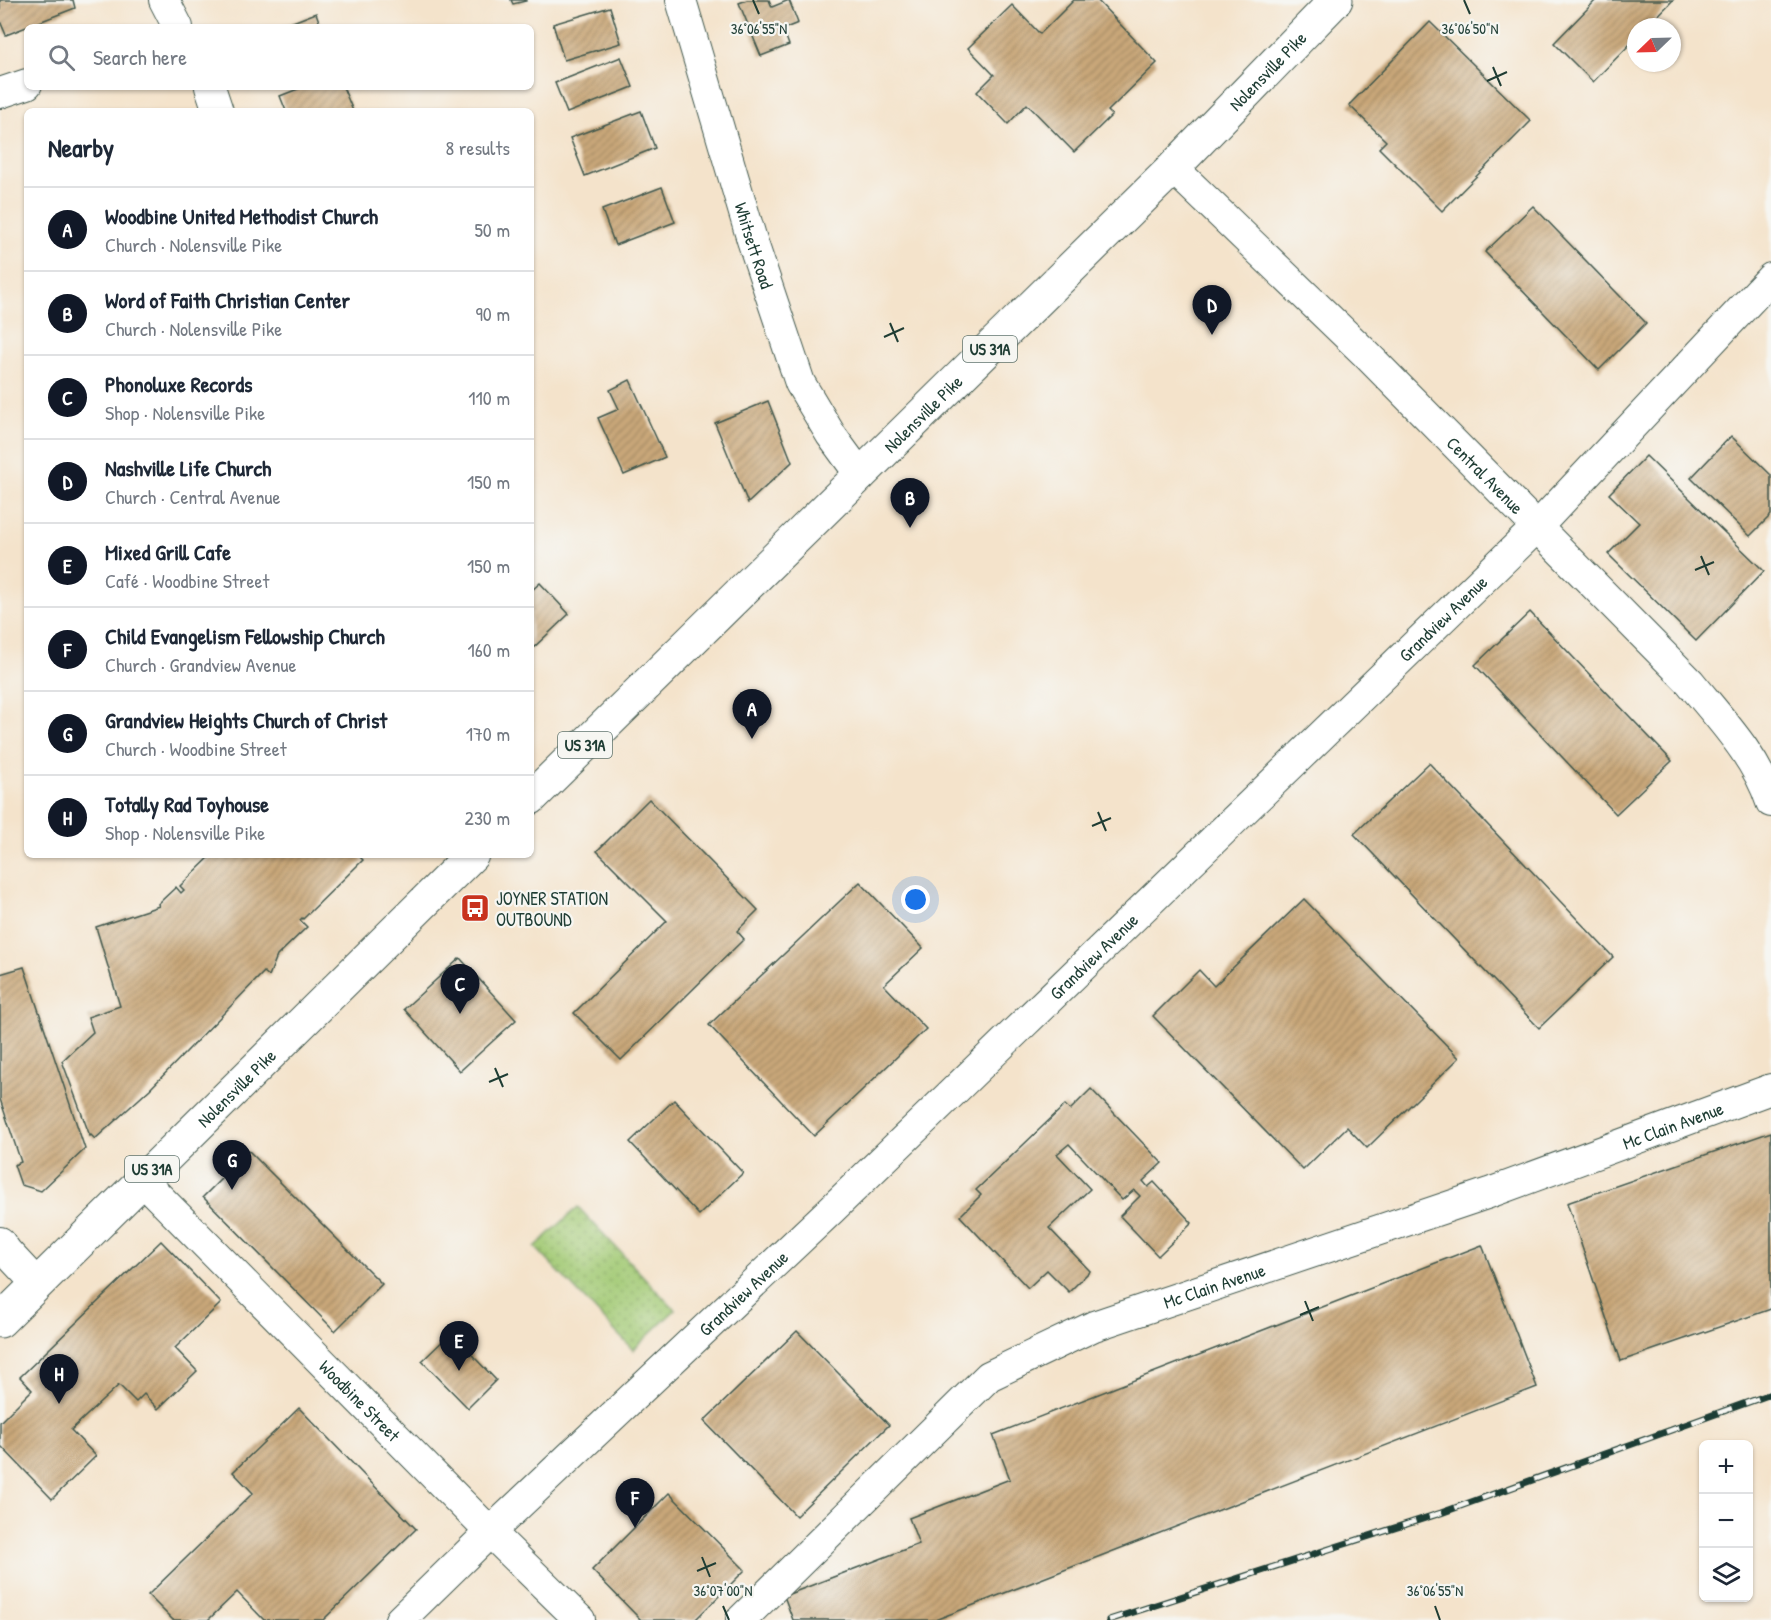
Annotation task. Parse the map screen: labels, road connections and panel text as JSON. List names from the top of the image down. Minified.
{"streets":{"main road":["Nolensville Pike","US 31A"],"street":["Whitsett Road","Central Avenue","Grandview Avenue","Mc Clain Avenue","Woodbine Street"]},"crossings":[["Nolensville Pike","Whitsett Road"],["Nolensville Pike","Central Avenue"],["Nolensville Pike","Woodbine Street"],["Central Avenue","Grandview Avenue"],["Grandview Avenue","Woodbine Street"]],"places":{"bus stop":["JOYNER STATION OUTBOUND"]},"north":"bottom left","page":{"search":"Search here","heading":["Nearby","8 results"],"list":[{"mark":"A","name":"Woodbine United Methodist Church","note":"Church · Nolensville Pike","value":"50 m"},{"mark":"B","name":"Word of Faith Christian Center","note":"Church · Nolensville Pike","value":"90 m"},{"mark":"C","name":"Phonoluxe Records","note":"Shop · Nolensville Pike","value":"110 m"},{"mark":"D","name":"Nashville Life Church","note":"Church · Central Avenue","value":"150 m"},{"mark":"E","name":"Mixed Grill Cafe","note":"Café · Woodbine Street","value":"150 m"},{"mark":"F","name":"Child Evangelism Fellowship Church","note":"Church · Grandview Avenue","value":"160 m"},{"mark":"G","name":"Grandview Heights Church of Christ","note":"Church · Woodbine Street","value":"170 m"},{"mark":"H","name":"Totally Rad Toyhouse","note":"Shop · Nolensville Pike","value":"230 m"}],"pins":["D","B","A","C","G","E","H","F"],"map_buttons":["+","−"]},"coordinates":["36°06'55\"N","36°06'50\"N","36°07'00\"N"]}
